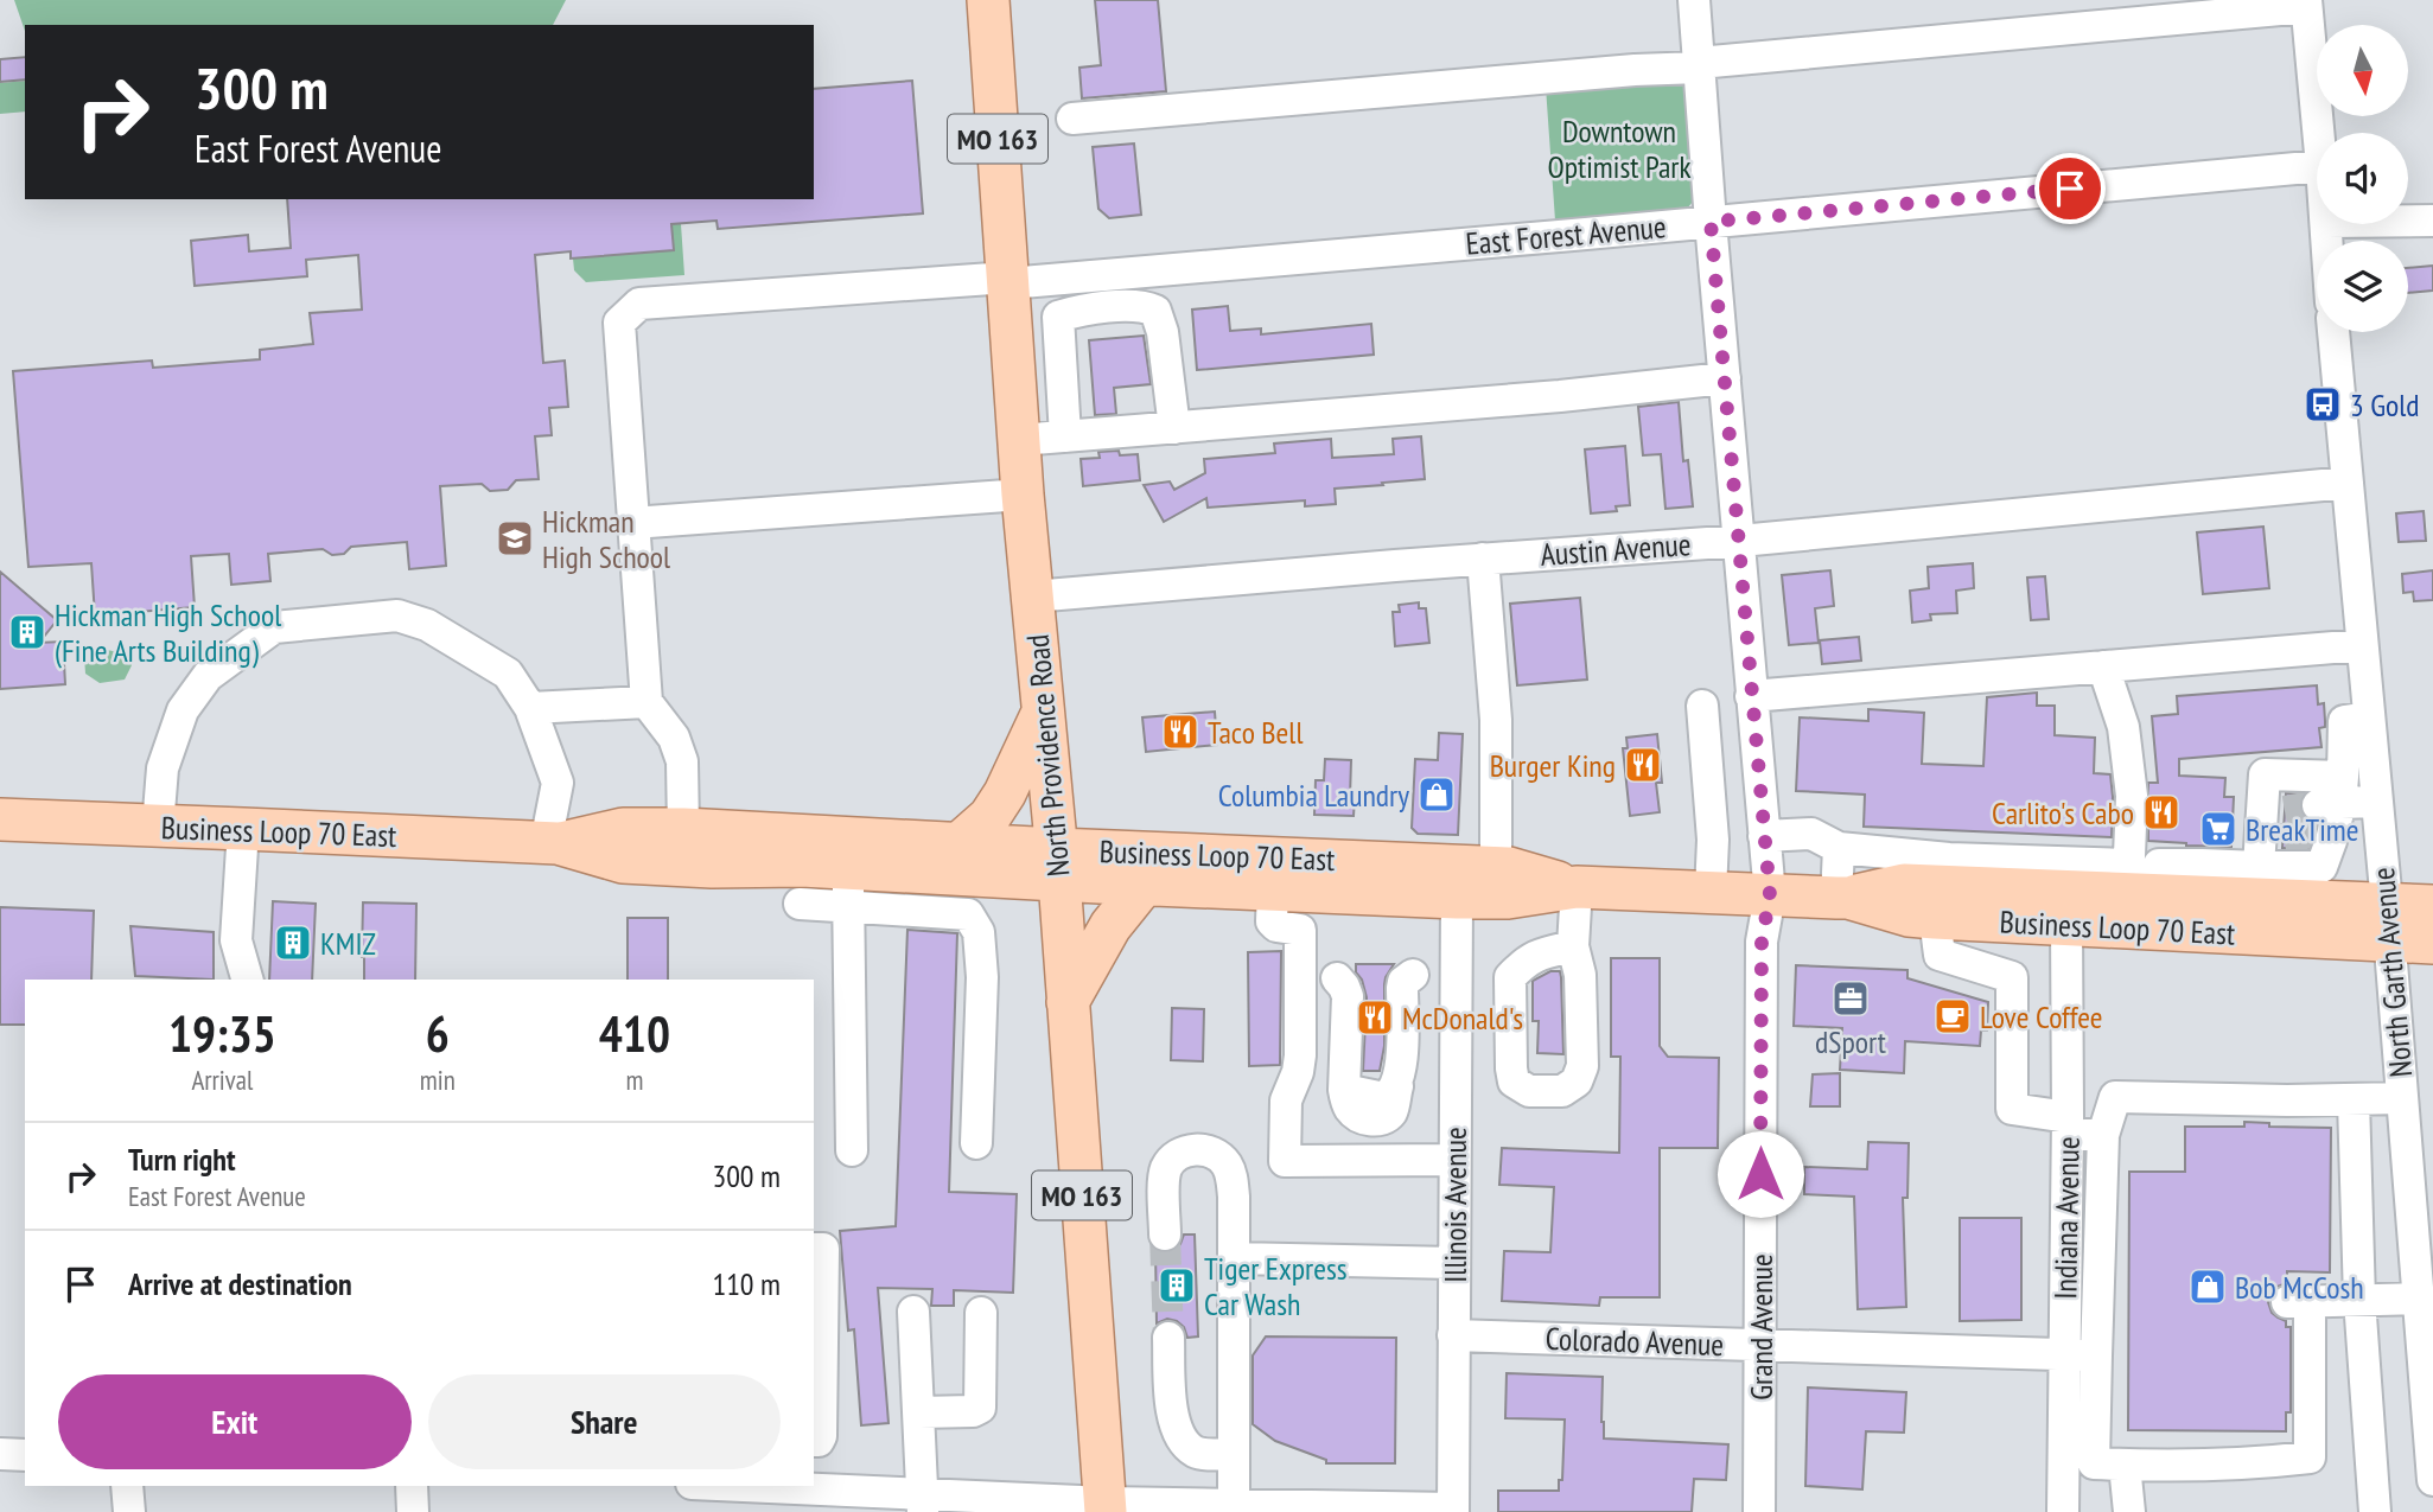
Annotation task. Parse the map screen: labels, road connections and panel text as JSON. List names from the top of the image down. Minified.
{"streets":{"main road":["MO 163","North Providence Road","Business Loop 70 East"],"street":["East Forest Avenue","Austin Avenue","North Garth Avenue","Illinois Avenue","Indiana Avenue","Grand Avenue","Colorado Avenue"]},"crossings":[["East Forest Avenue","North Providence Road"],["East Forest Avenue","Grand Avenue"],["Austin Avenue","North Providence Road"],["Austin Avenue","North Garth Avenue"],["Austin Avenue","Grand Avenue"],["North Providence Road","Business Loop 70 East"],["Business Loop 70 East","North Garth Avenue"],["Business Loop 70 East","Illinois Avenue"],["Business Loop 70 East","Indiana Avenue"],["Business Loop 70 East","Grand Avenue"],["Illinois Avenue","Colorado Avenue"],["Indiana Avenue","Colorado Avenue"],["Grand Avenue","Colorado Avenue"]],"parks":["Downtown Optimist Park"],"places":{"bus stop":["3 Gold"],"school or university":["Hickman High School"],"building":["Hickman High School (Fine Arts Building)","KMIZ","Tiger Express Car Wash"],"restaurant":["Taco Bell","Burger King","Carlito's Cabo","McDonald's"],"shop":["Columbia Laundry","Bob McCosh"],"supermarket":["BreakTime"],"office":["dSport"],"cafe":["Love Coffee"]},"north":"bottom","page":{"turn":["300 m","East Forest Avenue"],"eta":["19:35","Arrival","6","min","410","m"],"list":[{"name":"Turn right","note":"East Forest Avenue","value":"300 m"},{"name":"Arrive at destination","value":"110 m"}],"buttons":["Exit","Share"]}}
